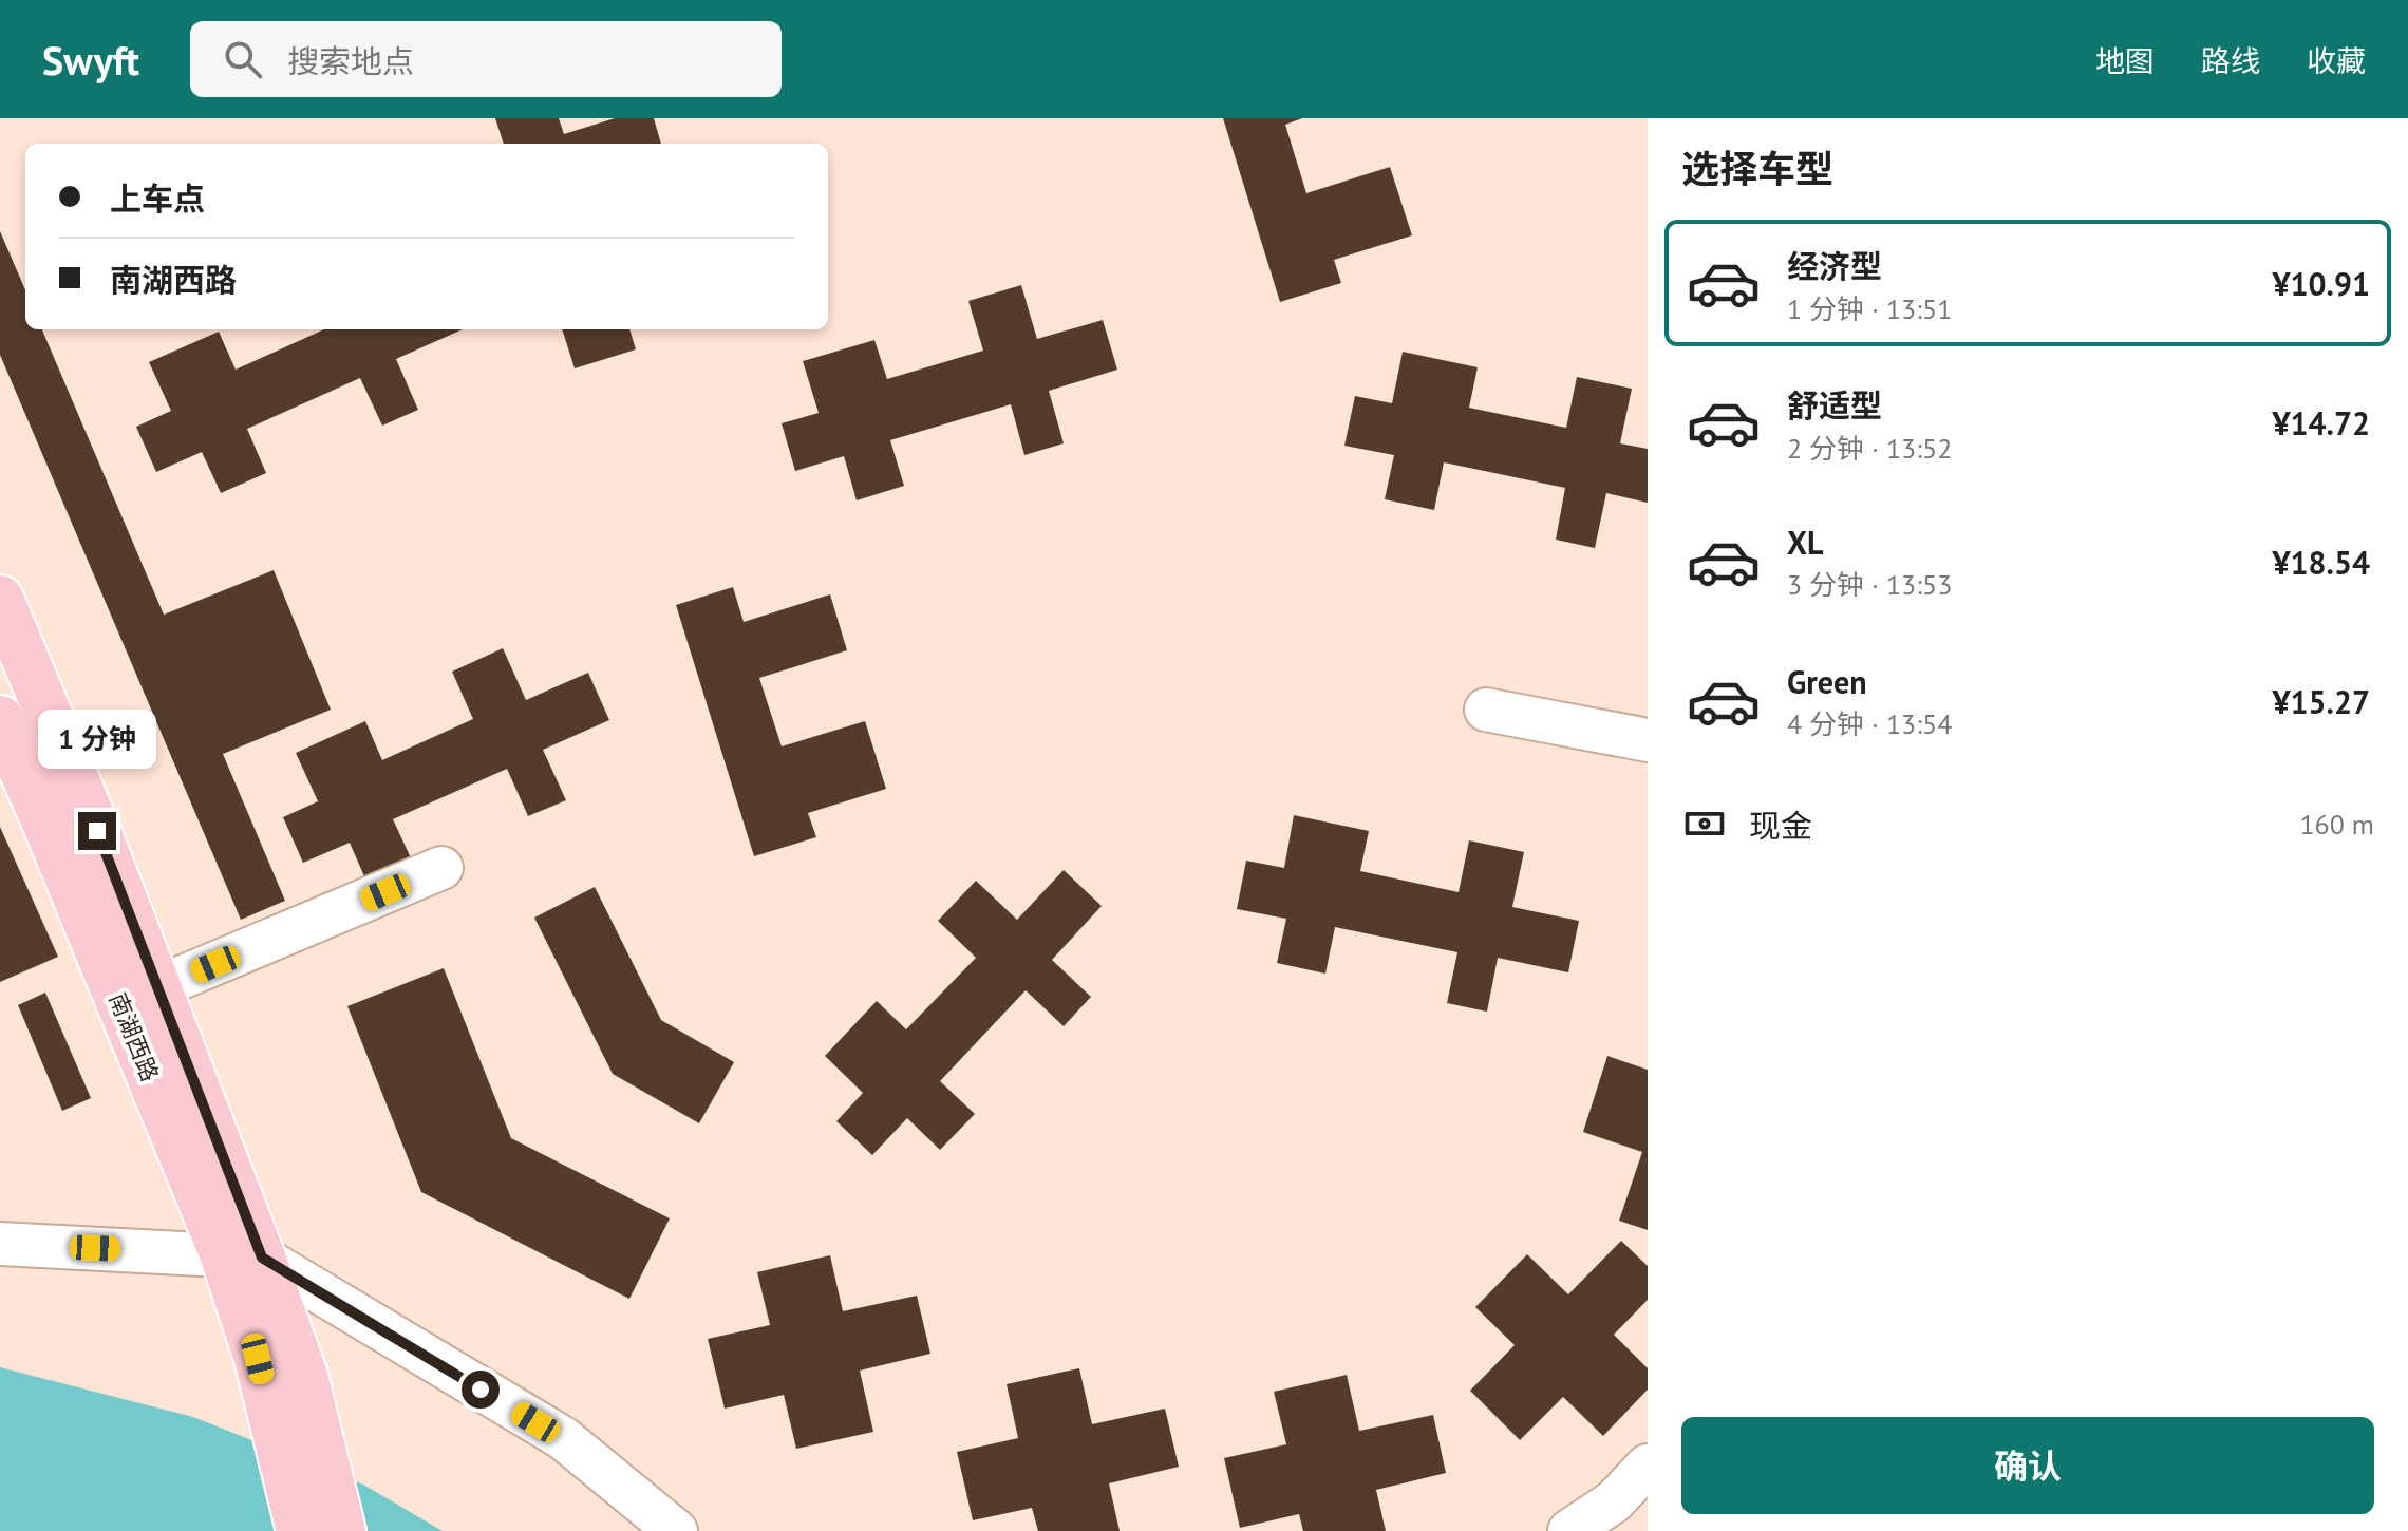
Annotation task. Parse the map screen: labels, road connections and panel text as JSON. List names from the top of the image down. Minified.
{"streets":{"main road":["南湖西路"]},"page":{"header":"Swyft","search":"搜索地点","nav":["地图","路线","收藏"],"heading":"选择车型","banner":["上车点","南湖西路"],"list":[{"name":"经济型","note":"1 分钟 · 13:51","value":"¥10.91"},{"name":"舒适型","note":"2 分钟 · 13:52","value":"¥14.72"},{"name":"XL","note":"3 分钟 · 13:53","value":"¥18.54"},{"name":"Green","note":"4 分钟 · 13:54","value":"¥15.27"}],"bubble":"1 分钟","pay":["现金","160 m"],"buttons":"确认"}}
